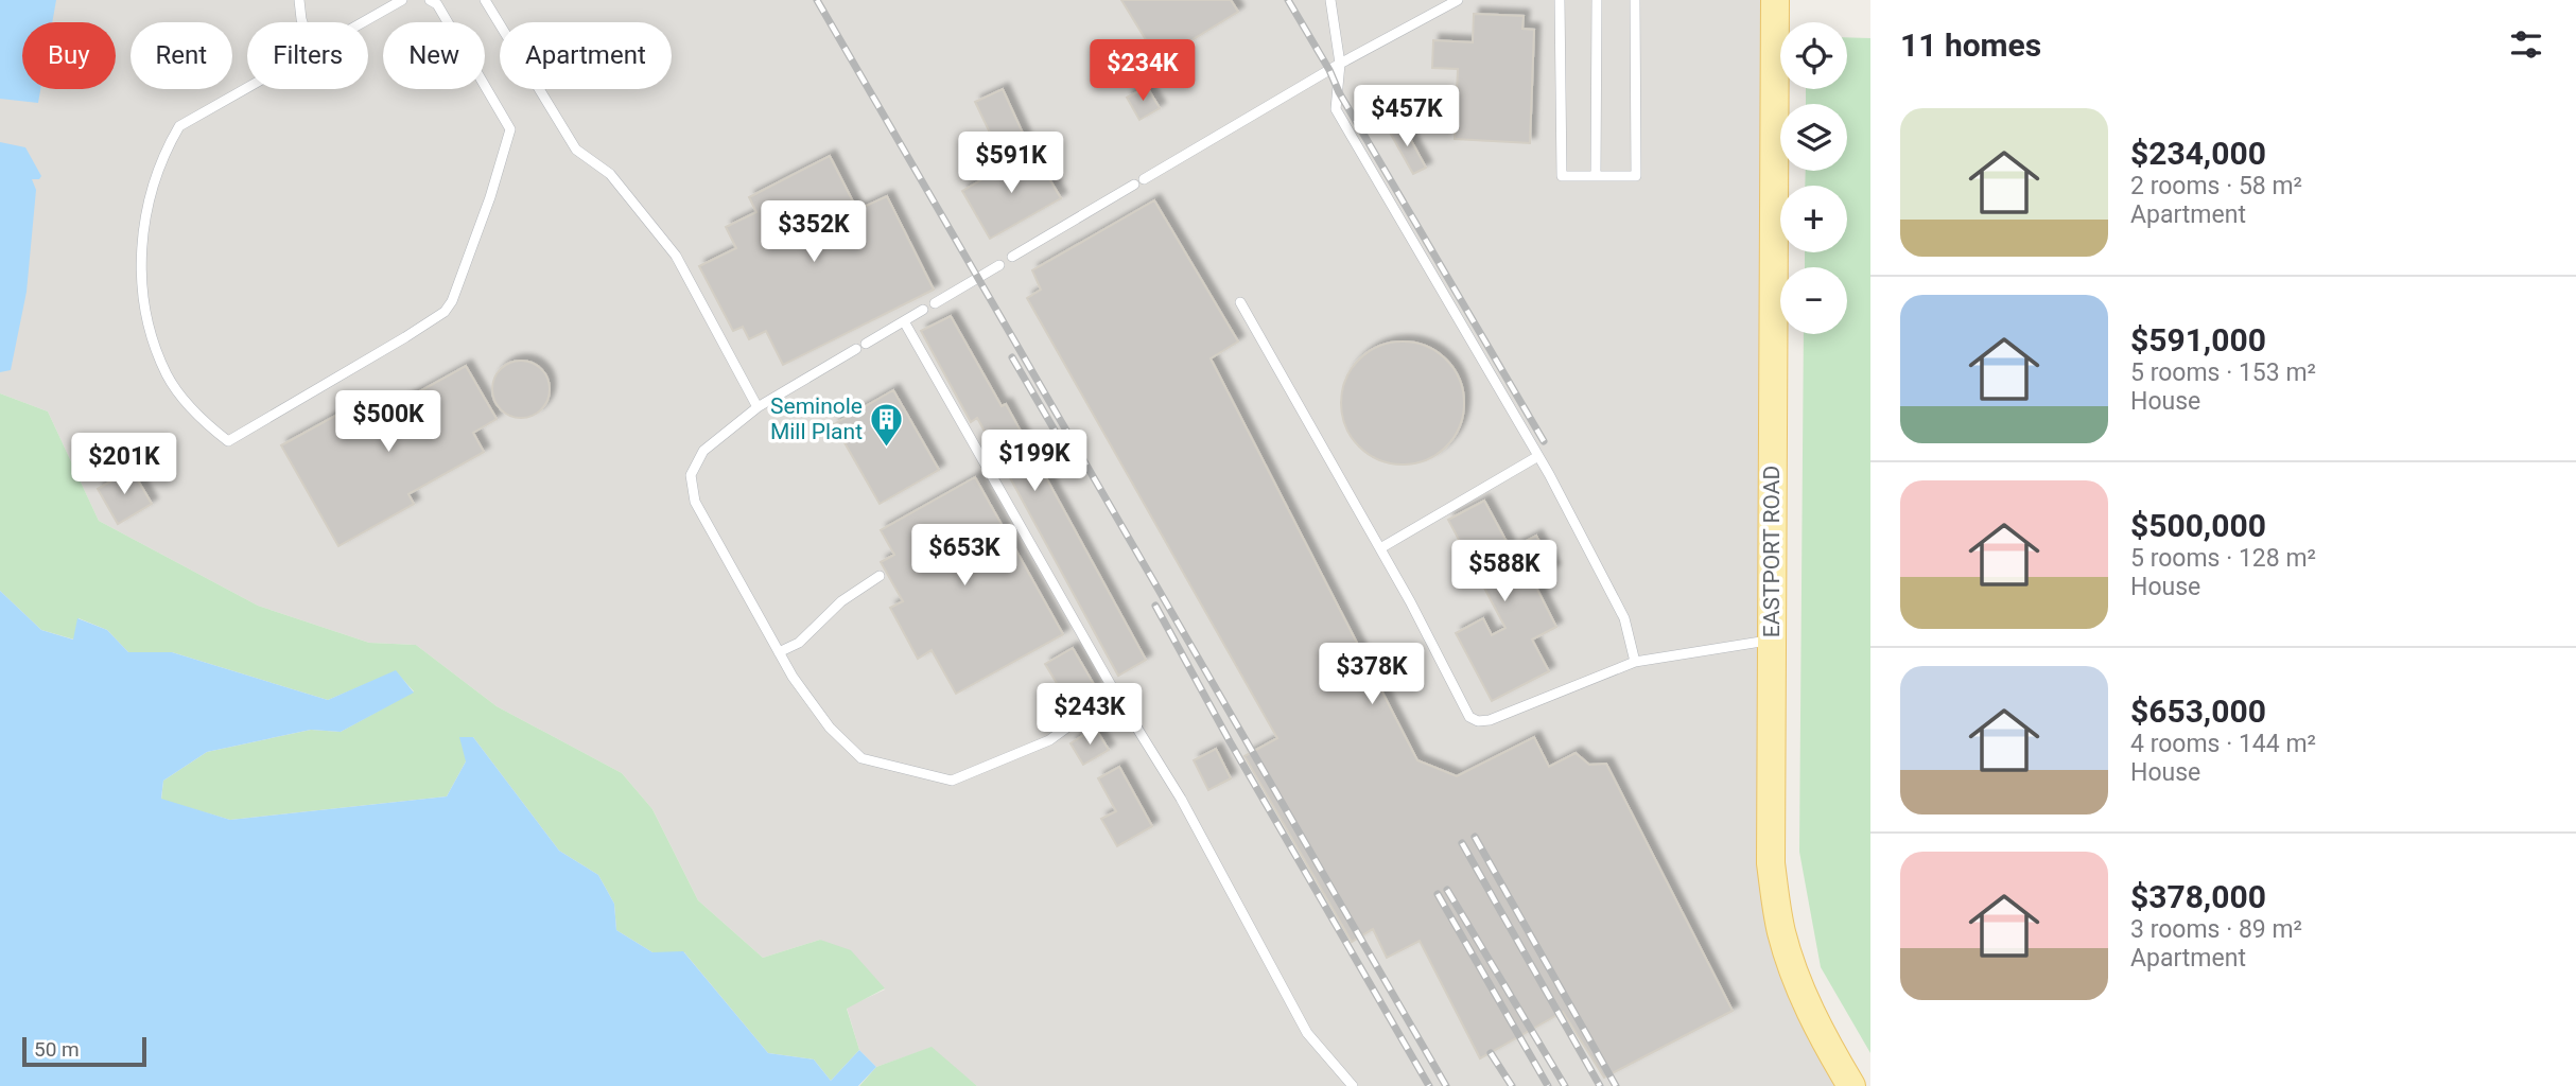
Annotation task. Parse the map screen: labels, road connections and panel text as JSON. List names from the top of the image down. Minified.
{"streets":{"main road":["EASTPORT ROAD"]},"places":{"building":["Seminole Mill Plant"]},"scale_bar":"50 m","page":{"heading":"11 homes","map_buttons":["+","−"],"chip":["Buy","Rent","Filters","New","Apartment"],"price":["$234K","$457K","$591K","$352K","$500K","$199K","$201K","$653K","$588K","$378K","$243K"],"list":[{"name":"$234,000","note":"2 rooms · 58 m² · Apartment"},{"name":"$591,000","note":"5 rooms · 153 m² · House"},{"name":"$500,000","note":"5 rooms · 128 m² · House"},{"name":"$653,000","note":"4 rooms · 144 m² · House"},{"name":"$378,000","note":"3 rooms · 89 m² · Apartment"}],"scale":"50 m"}}
